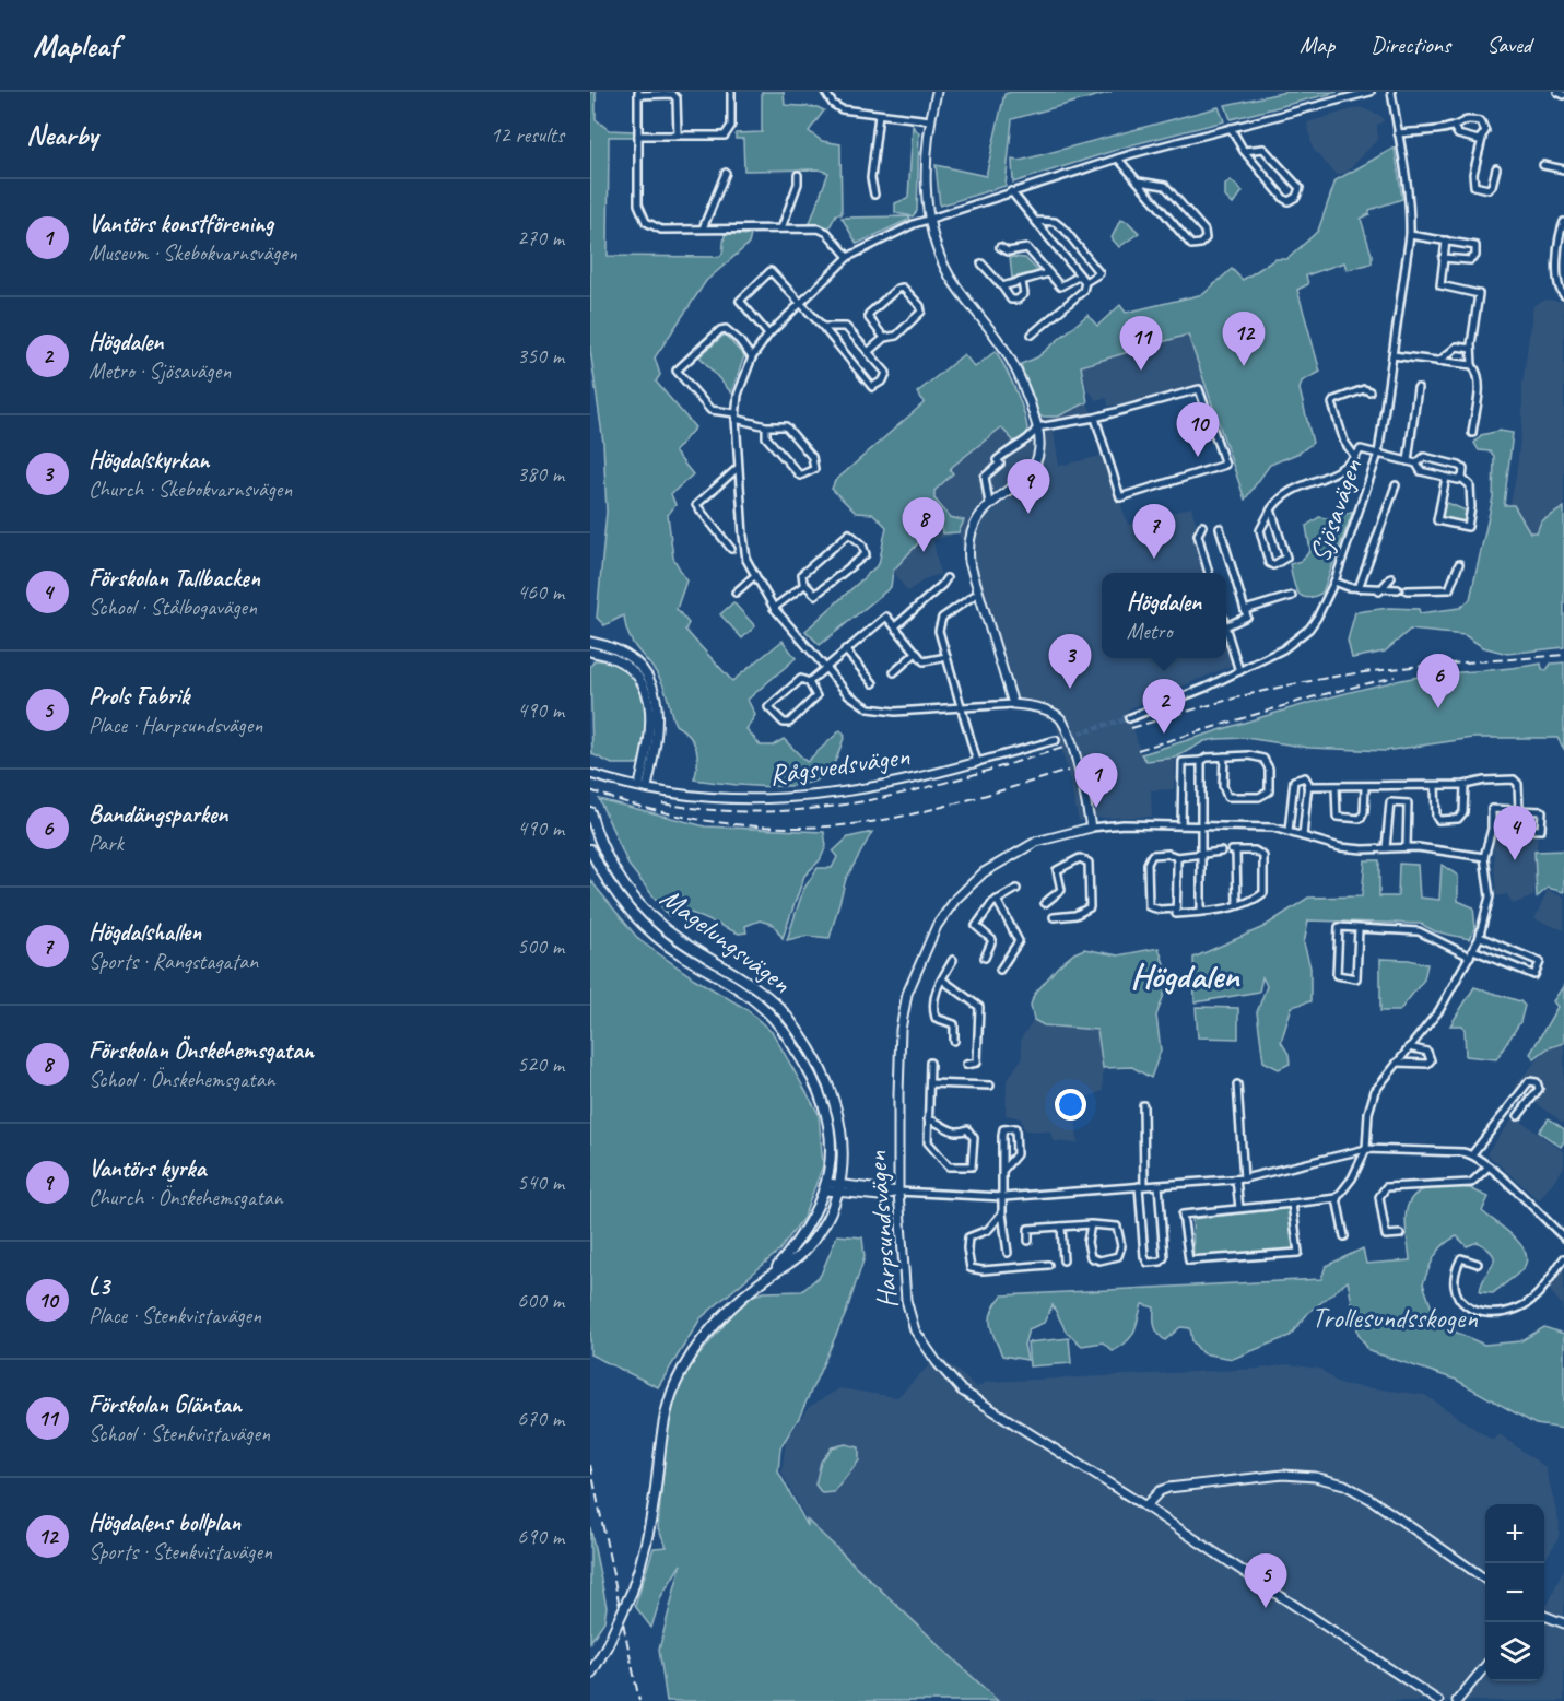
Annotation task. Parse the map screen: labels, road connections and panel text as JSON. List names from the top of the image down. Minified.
{"streets":{"main road":["Magelungsvägen"],"street":["Sjösavägen","Rågsvedsvägen","Harpsundsvägen"]},"districts":["Högdalen"],"parks":["Trollesundsskogen"],"page":{"header":"Mapleaf","nav":["Map","Directions","Saved"],"heading":["Nearby","12 results"],"list":[{"mark":"1","name":"Vantörs konstförening","note":"Museum · Skebokvarnsvägen","value":"270 m"},{"mark":"2","name":"Högdalen","note":"Metro · Sjösavägen","value":"350 m"},{"mark":"3","name":"Högdalskyrkan","note":"Church · Skebokvarnsvägen","value":"380 m"},{"mark":"4","name":"Förskolan Tallbacken","note":"School · Stålbogavägen","value":"460 m"},{"mark":"5","name":"Prols Fabrik","note":"Place · Harpsundsvägen","value":"490 m"},{"mark":"6","name":"Bandängsparken","note":"Park","value":"490 m"},{"mark":"7","name":"Högdalshallen","note":"Sports · Rangstagatan","value":"500 m"},{"mark":"8","name":"Förskolan Önskehemsgatan","note":"School · Önskehemsgatan","value":"520 m"},{"mark":"9","name":"Vantörs kyrka","note":"Church · Önskehemsgatan","value":"540 m"},{"mark":"10","name":"L3","note":"Place · Stenkvistavägen","value":"600 m"},{"mark":"11","name":"Förskolan Gläntan","note":"School · Stenkvistavägen","value":"670 m"},{"mark":"12","name":"Högdalens bollplan","note":"Sports · Stenkvistavägen","value":"690 m"}],"pins":["12","11","10","9","8","7","3","6","2","1","4","5"],"popup":["Högdalen","Metro"],"map_buttons":["+","−"]}}
